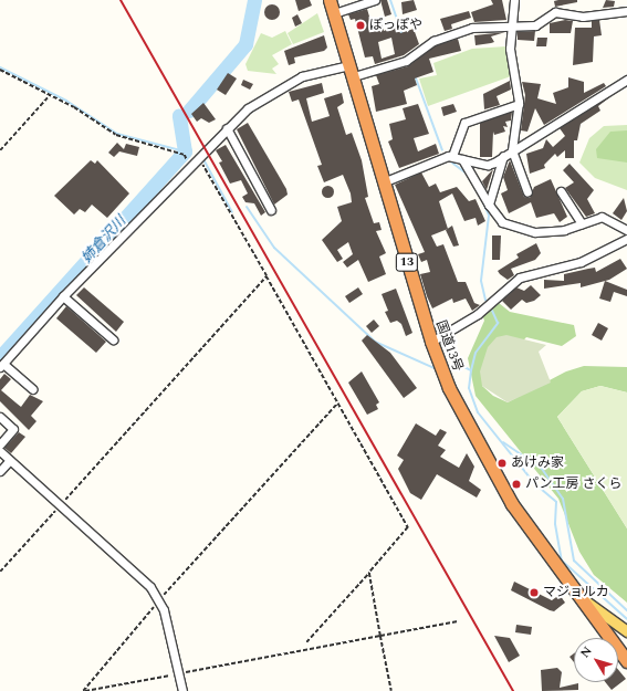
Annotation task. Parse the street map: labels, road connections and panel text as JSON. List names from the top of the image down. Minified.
{"streets":{"highway":["13","国道13号"]},"water":["姉倉沢川"],"places":["ぽっぽや","あけみ家","パン工房 さくら","マジョルカ"],"north":"top left"}
